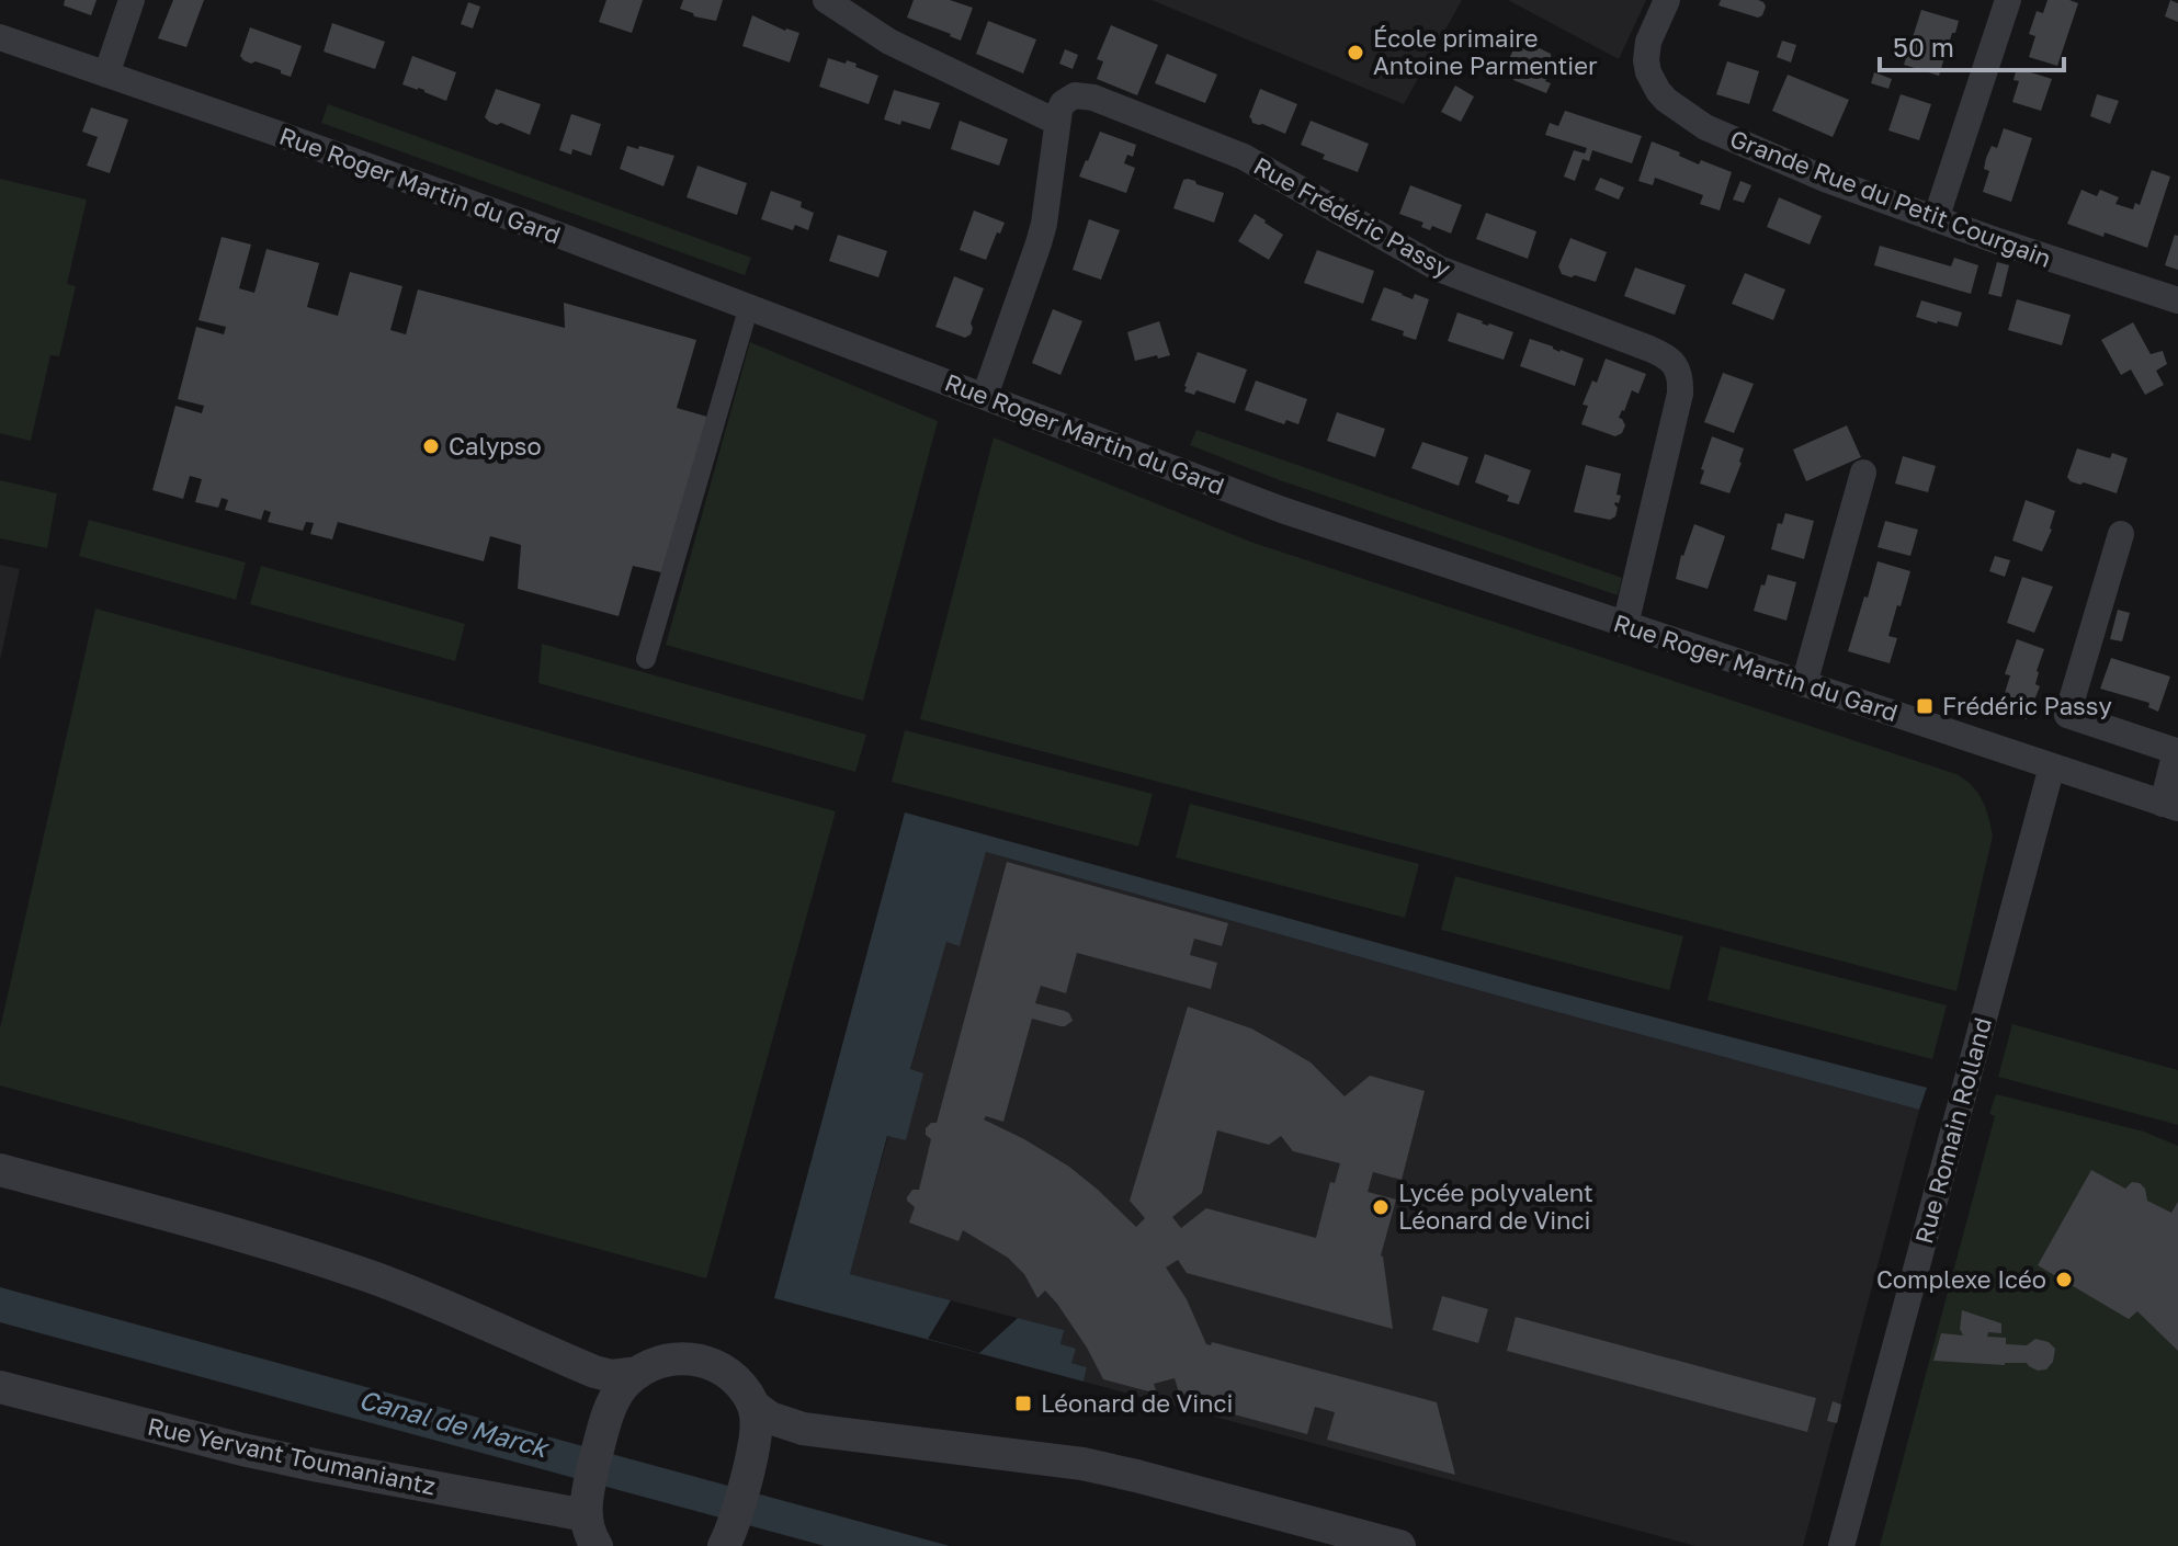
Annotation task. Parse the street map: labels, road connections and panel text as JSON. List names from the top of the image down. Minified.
{"streets":{"street":["Rue Roger Martin du Gard","Grande Rue du Petit Courgain","Rue Frédéric Passy","Rue Romain Rolland","Rue Yervant Toumaniantz"]},"crossings":[["Rue Roger Martin du Gard","Rue Frédéric Passy"],["Rue Roger Martin du Gard","Rue Romain Rolland"]],"water":["Canal de Marck"],"places":{"other":["École primaire Antoine Parmentier","Calypso","Lycée polyvalent Léonard de Vinci","Complexe Icéo"],"transit":["Frédéric Passy","Léonard de Vinci"]},"scale_bar":"50 m"}
